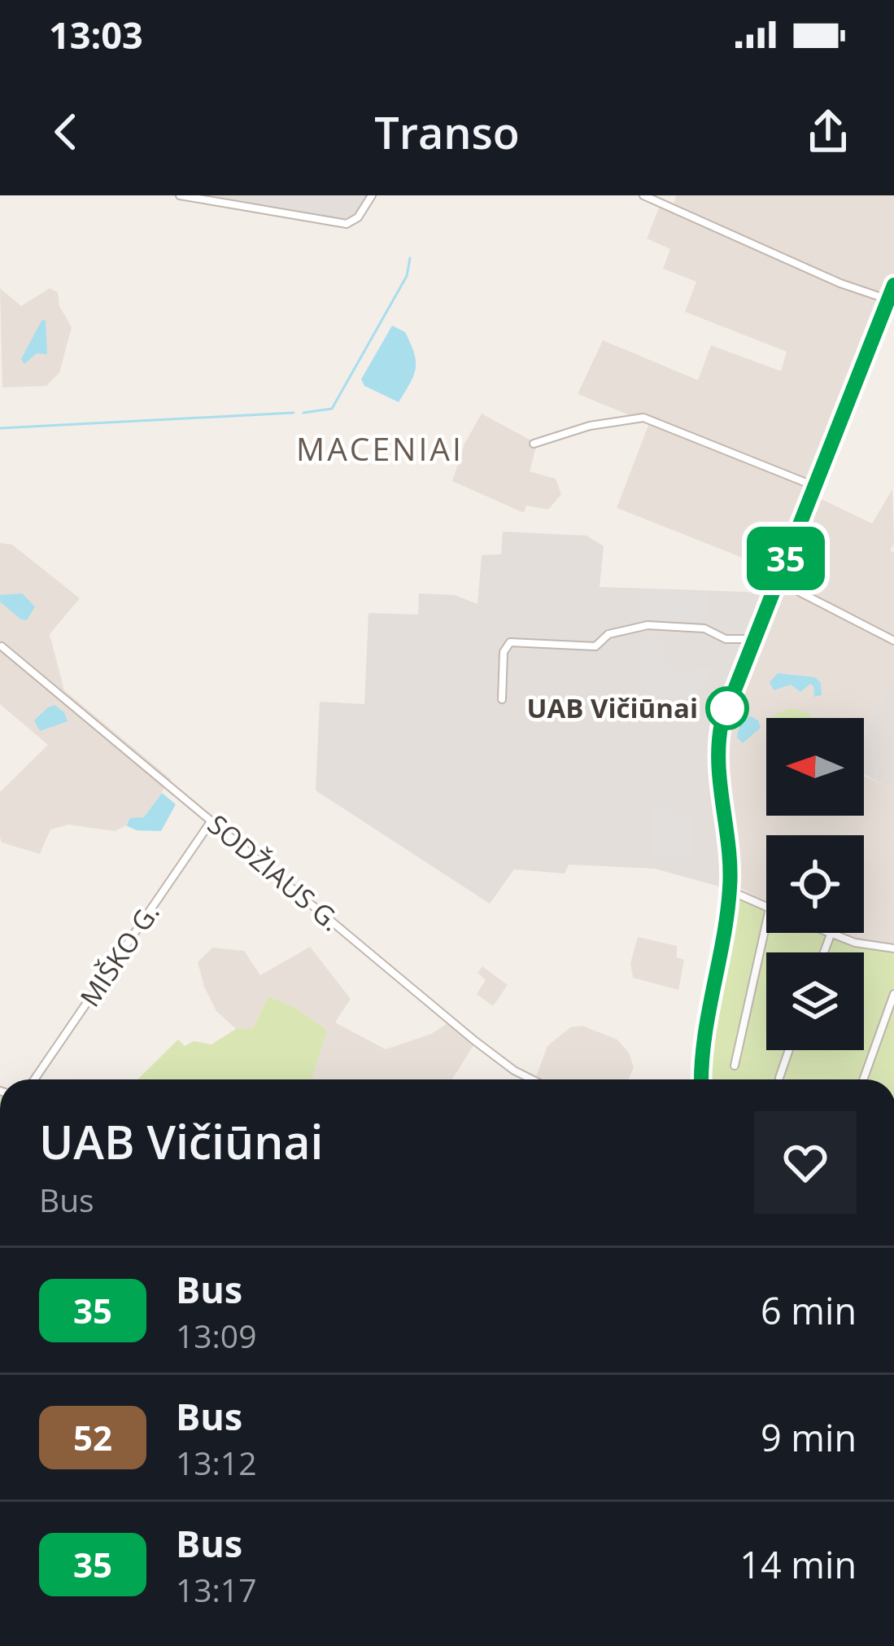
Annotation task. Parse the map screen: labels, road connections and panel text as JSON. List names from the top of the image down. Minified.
{"streets":{"street":["SODŽIAUS G.","MIŠKO G."]},"crossings":[["SODŽIAUS G.","MIŠKO G."]],"districts":["MACENIAI"],"places":["UAB Vičiūnai"],"lines":["bus line 35"],"north":"left","page":{"status":"13:03","header":"Transo","on_map":"35","heading":["UAB Vičiūnai","Bus"],"list":[{"mark":"35","name":"Bus","note":"13:09","value":"6 min"},{"mark":"52","name":"Bus","note":"13:12","value":"9 min"},{"mark":"35","name":"Bus","note":"13:17","value":"14 min"}]}}
